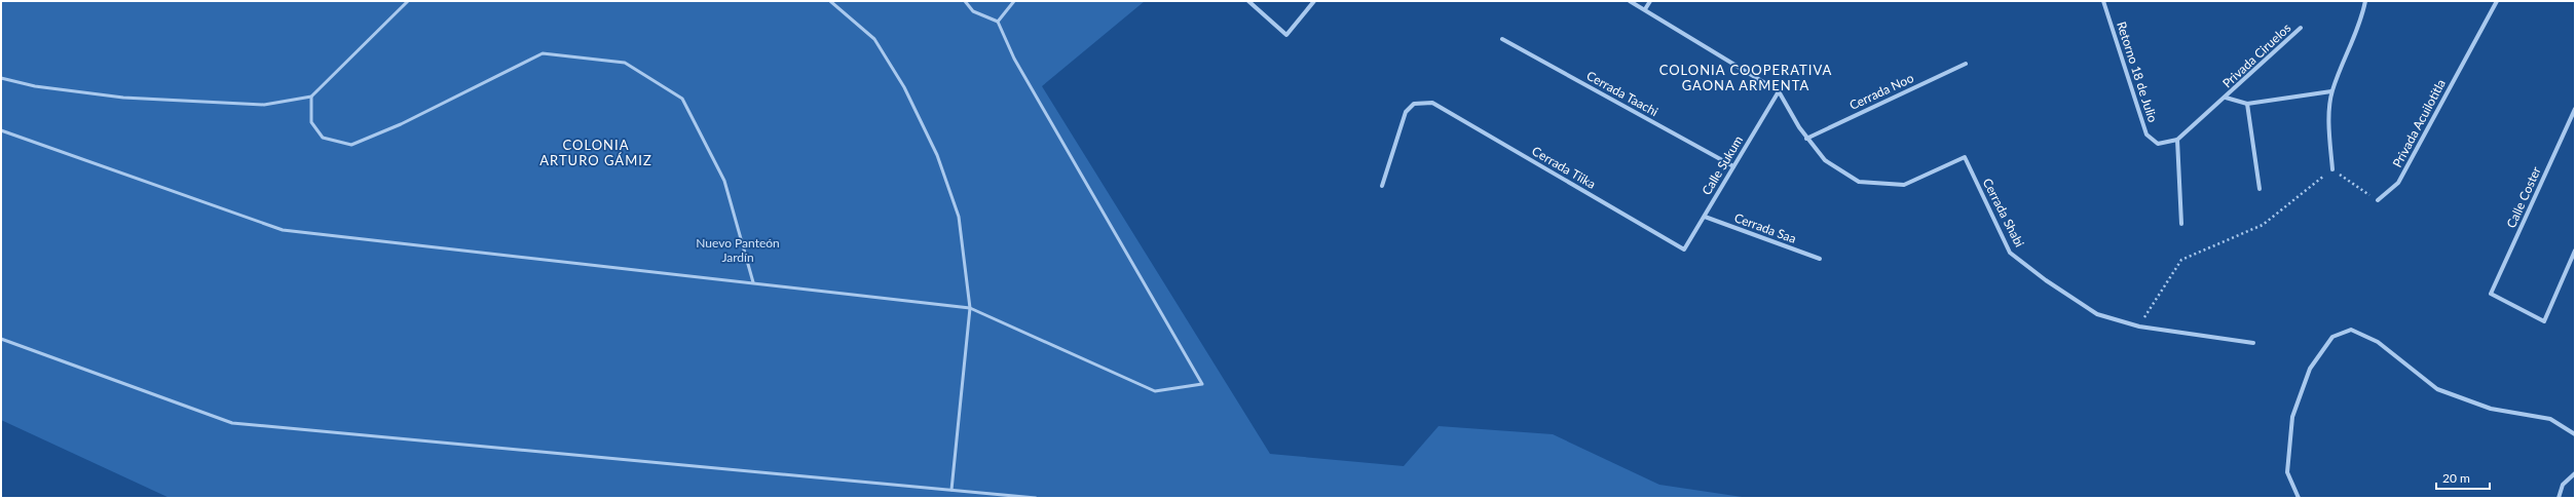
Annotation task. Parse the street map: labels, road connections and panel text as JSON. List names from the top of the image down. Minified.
{"streets":{"street":["Privada Ciruelos","Retorno 18 de Julio","Cerrada Noo","Cerrada Taachi","Privada Acuilotitla","Calle Sukum","Cerrada Tiika","Calle Coster","Cerrada Shabi","Cerrada Saa"]},"crossings":[["Privada Ciruelos","Retorno 18 de Julio"],["Cerrada Noo","Cerrada Shabi"],["Cerrada Taachi","Calle Sukum"],["Calle Sukum","Cerrada Tiika"],["Calle Sukum","Cerrada Shabi"],["Calle Sukum","Cerrada Saa"]],"districts":["COLONIA COOPERATIVA GAONA ARMENTA","COLONIA ARTURO GÁMIZ"],"parks":["Nuevo Panteón Jardín"],"scale_bar":"20 m"}
